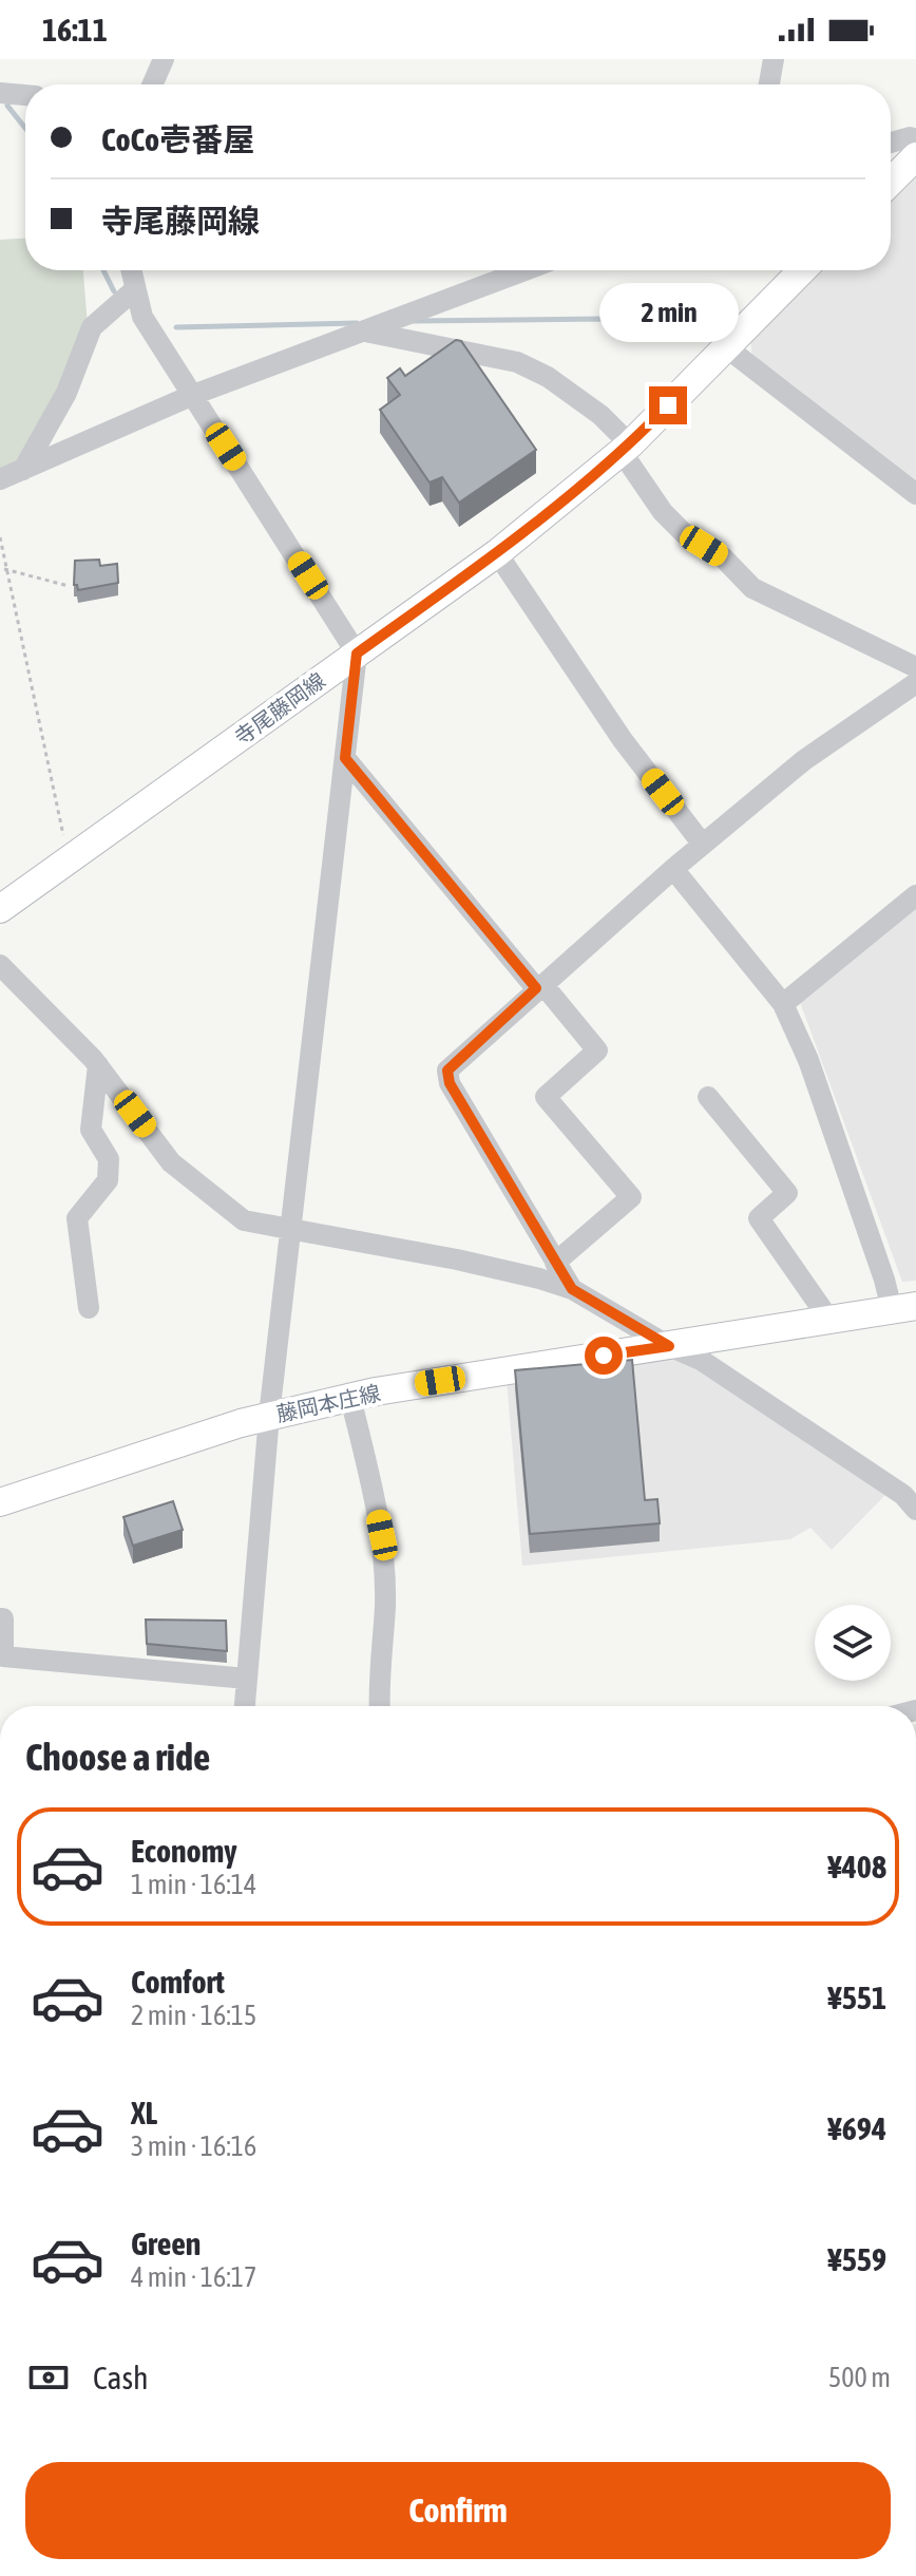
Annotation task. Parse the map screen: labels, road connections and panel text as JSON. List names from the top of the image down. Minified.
{"streets":{"main road":["寺尾藤岡線","藤岡本庄線"]},"page":{"status":"16:11","banner":["CoCo壱番屋","寺尾藤岡線"],"bubble":"2 min","heading":"Choose a ride","list":[{"name":"Economy","note":"1 min · 16:14","value":"¥408"},{"name":"Comfort","note":"2 min · 16:15","value":"¥551"},{"name":"XL","note":"3 min · 16:16","value":"¥694"},{"name":"Green","note":"4 min · 16:17","value":"¥559"}],"pay":["Cash","500 m"],"buttons":"Confirm"}}
